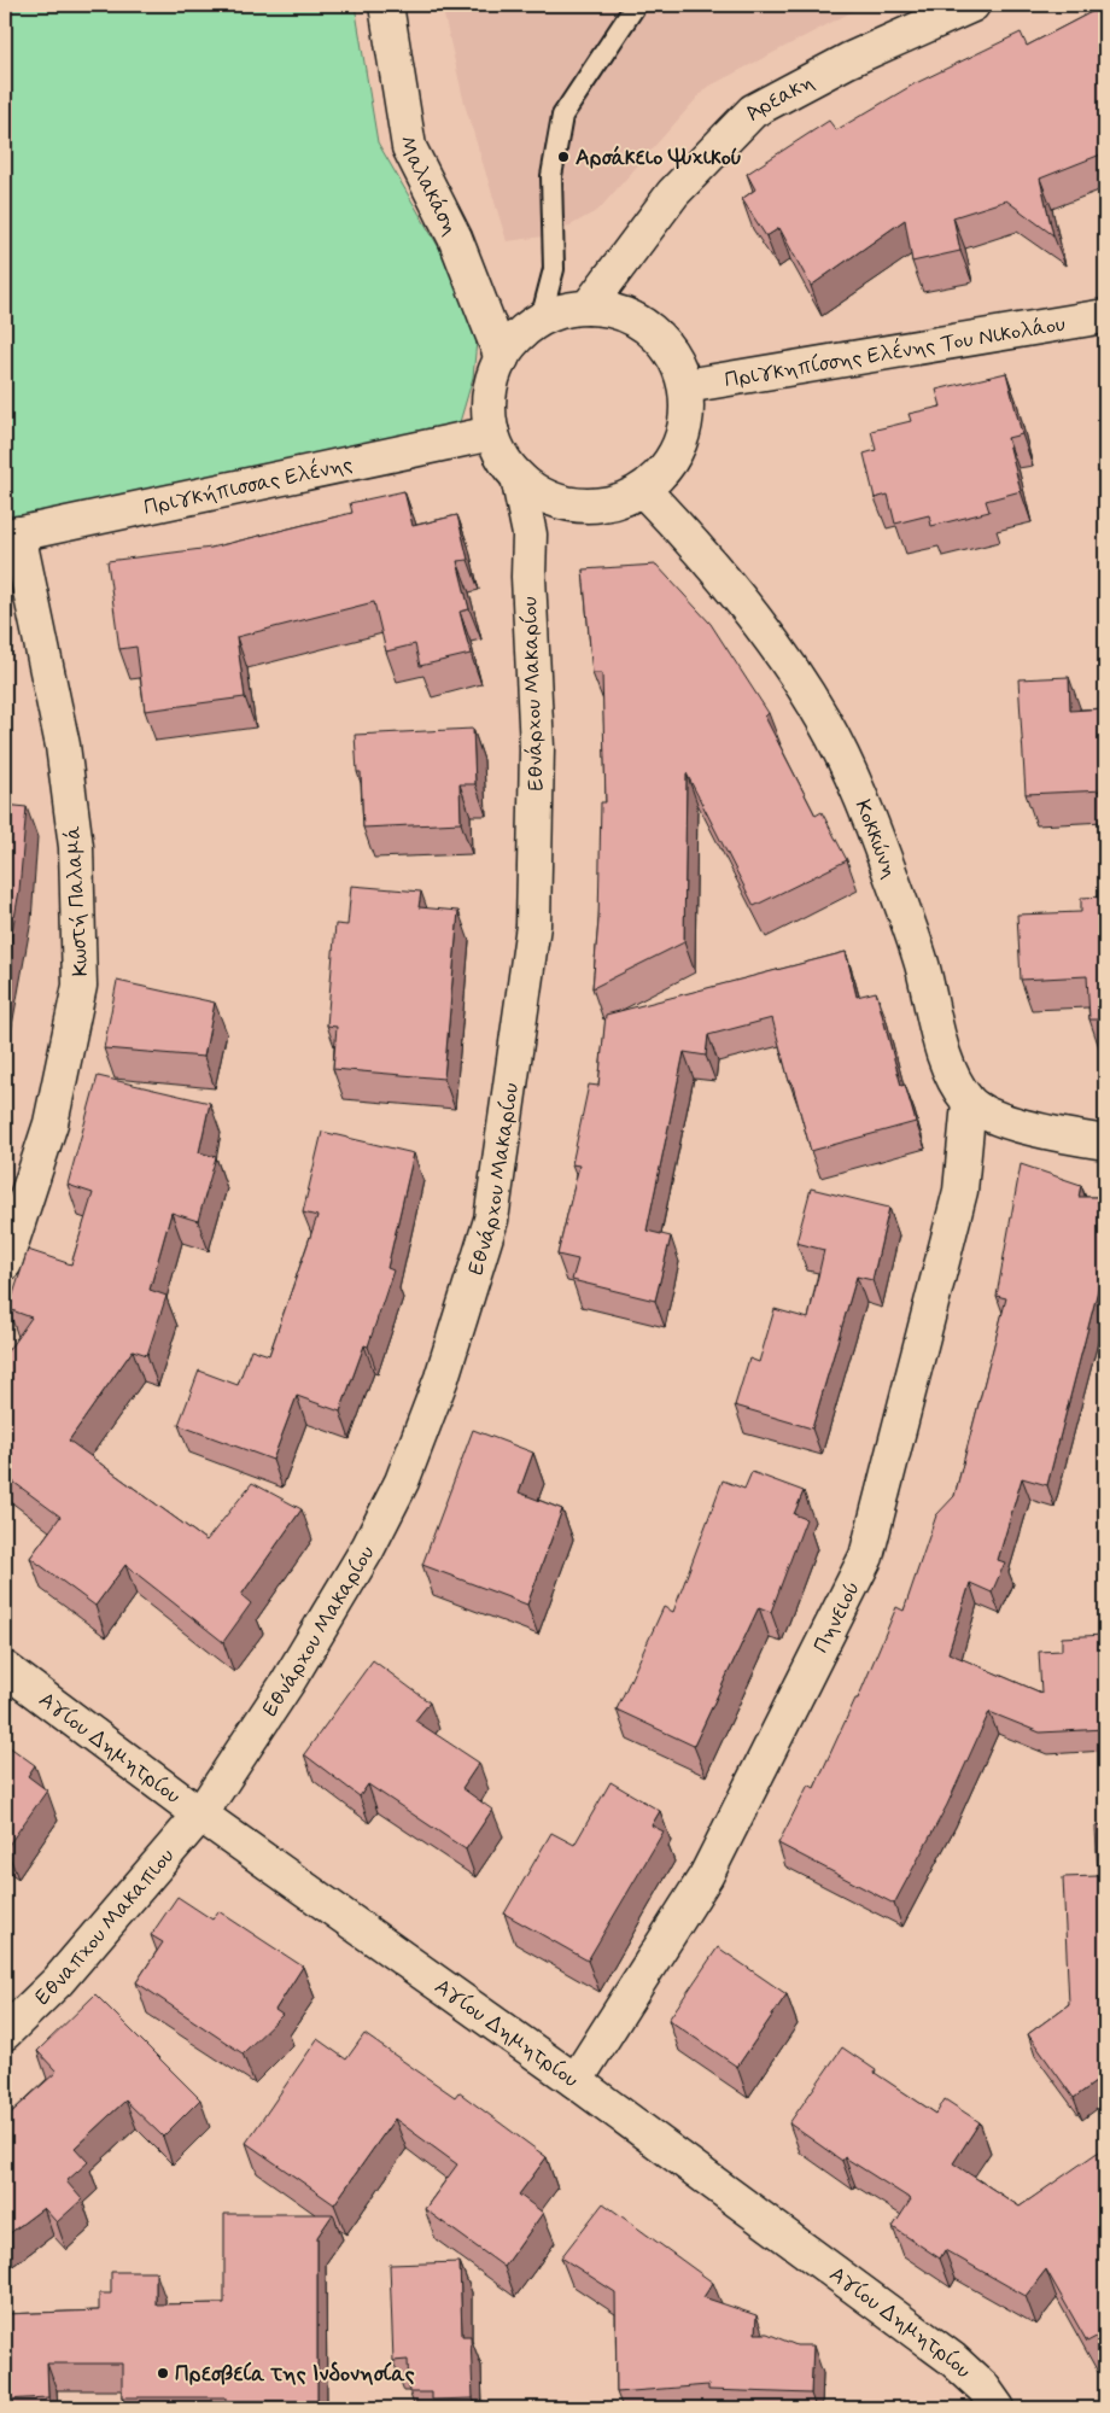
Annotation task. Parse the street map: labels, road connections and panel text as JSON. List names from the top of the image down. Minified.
{"streets":{"street":["Αρεακη","Μαλακάση","Πριγκηπίσσης Ελένης Του Νικολάου","Πριγκήπισσας Ελένης","Εθνάρχου Μακαρίου","Κοκκώνη","Κωστή Παλαμά","Πηνειού","Αγίου Δημητρίου","Εθναπχου Μακαπιου"]},"crossings":[["Αρεακη","Μαλακάση"],["Αρεακη","Πριγκηπίσσης Ελένης Του Νικολάου"],["Αρεακη","Πριγκήπισσας Ελένης"],["Αρεακη","Εθνάρχου Μακαρίου"],["Αρεακη","Κοκκώνη"],["Μαλακάση","Πριγκηπίσσης Ελένης Του Νικολάου"],["Μαλακάση","Πριγκήπισσας Ελένης"],["Μαλακάση","Εθνάρχου Μακαρίου"],["Μαλακάση","Κοκκώνη"],["Πριγκηπίσσης Ελένης Του Νικολάου","Πριγκήπισσας Ελένης"],["Πριγκηπίσσης Ελένης Του Νικολάου","Εθνάρχου Μακαρίου"],["Πριγκηπίσσης Ελένης Του Νικολάου","Κοκκώνη"],["Πριγκήπισσας Ελένης","Εθνάρχου Μακαρίου"],["Πριγκήπισσας Ελένης","Κοκκώνη"],["Πριγκήπισσας Ελένης","Κωστή Παλαμά"],["Εθνάρχου Μακαρίου","Κοκκώνη"],["Εθνάρχου Μακαρίου","Αγίου Δημητρίου"],["Εθνάρχου Μακαρίου","Εθναπχου Μακαπιου"],["Κοκκώνη","Πηνειού"],["Πηνειού","Αγίου Δημητρίου"],["Αγίου Δημητρίου","Εθναπχου Μακαπιου"]],"places":["Αρσάκειο Ψυχικού","Πρεσβεία της Ινδονησίας"]}
